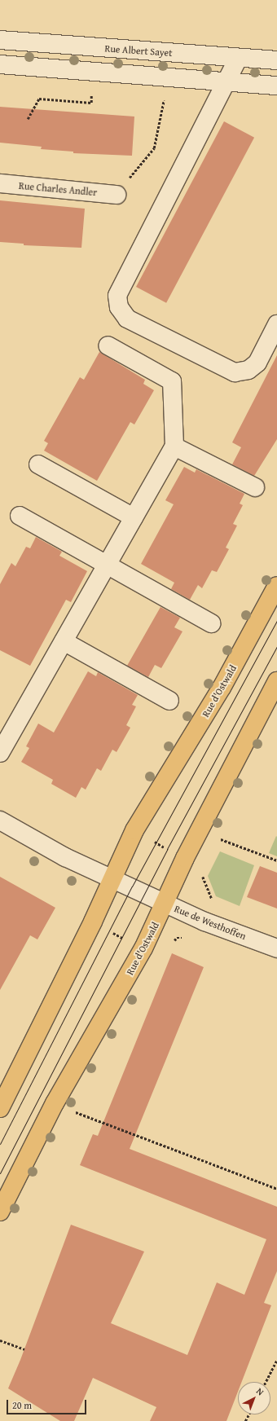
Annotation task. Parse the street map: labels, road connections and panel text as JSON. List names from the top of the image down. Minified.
{"streets":{"main road":["Rue d'Ostwald"],"street":["Rue Albert Sayet","Rue Charles Andler","Rue de Westhoffen"]},"crossings":[["Rue d'Ostwald","Rue de Westhoffen"]],"scale_bar":"20 m","north":"top right"}
